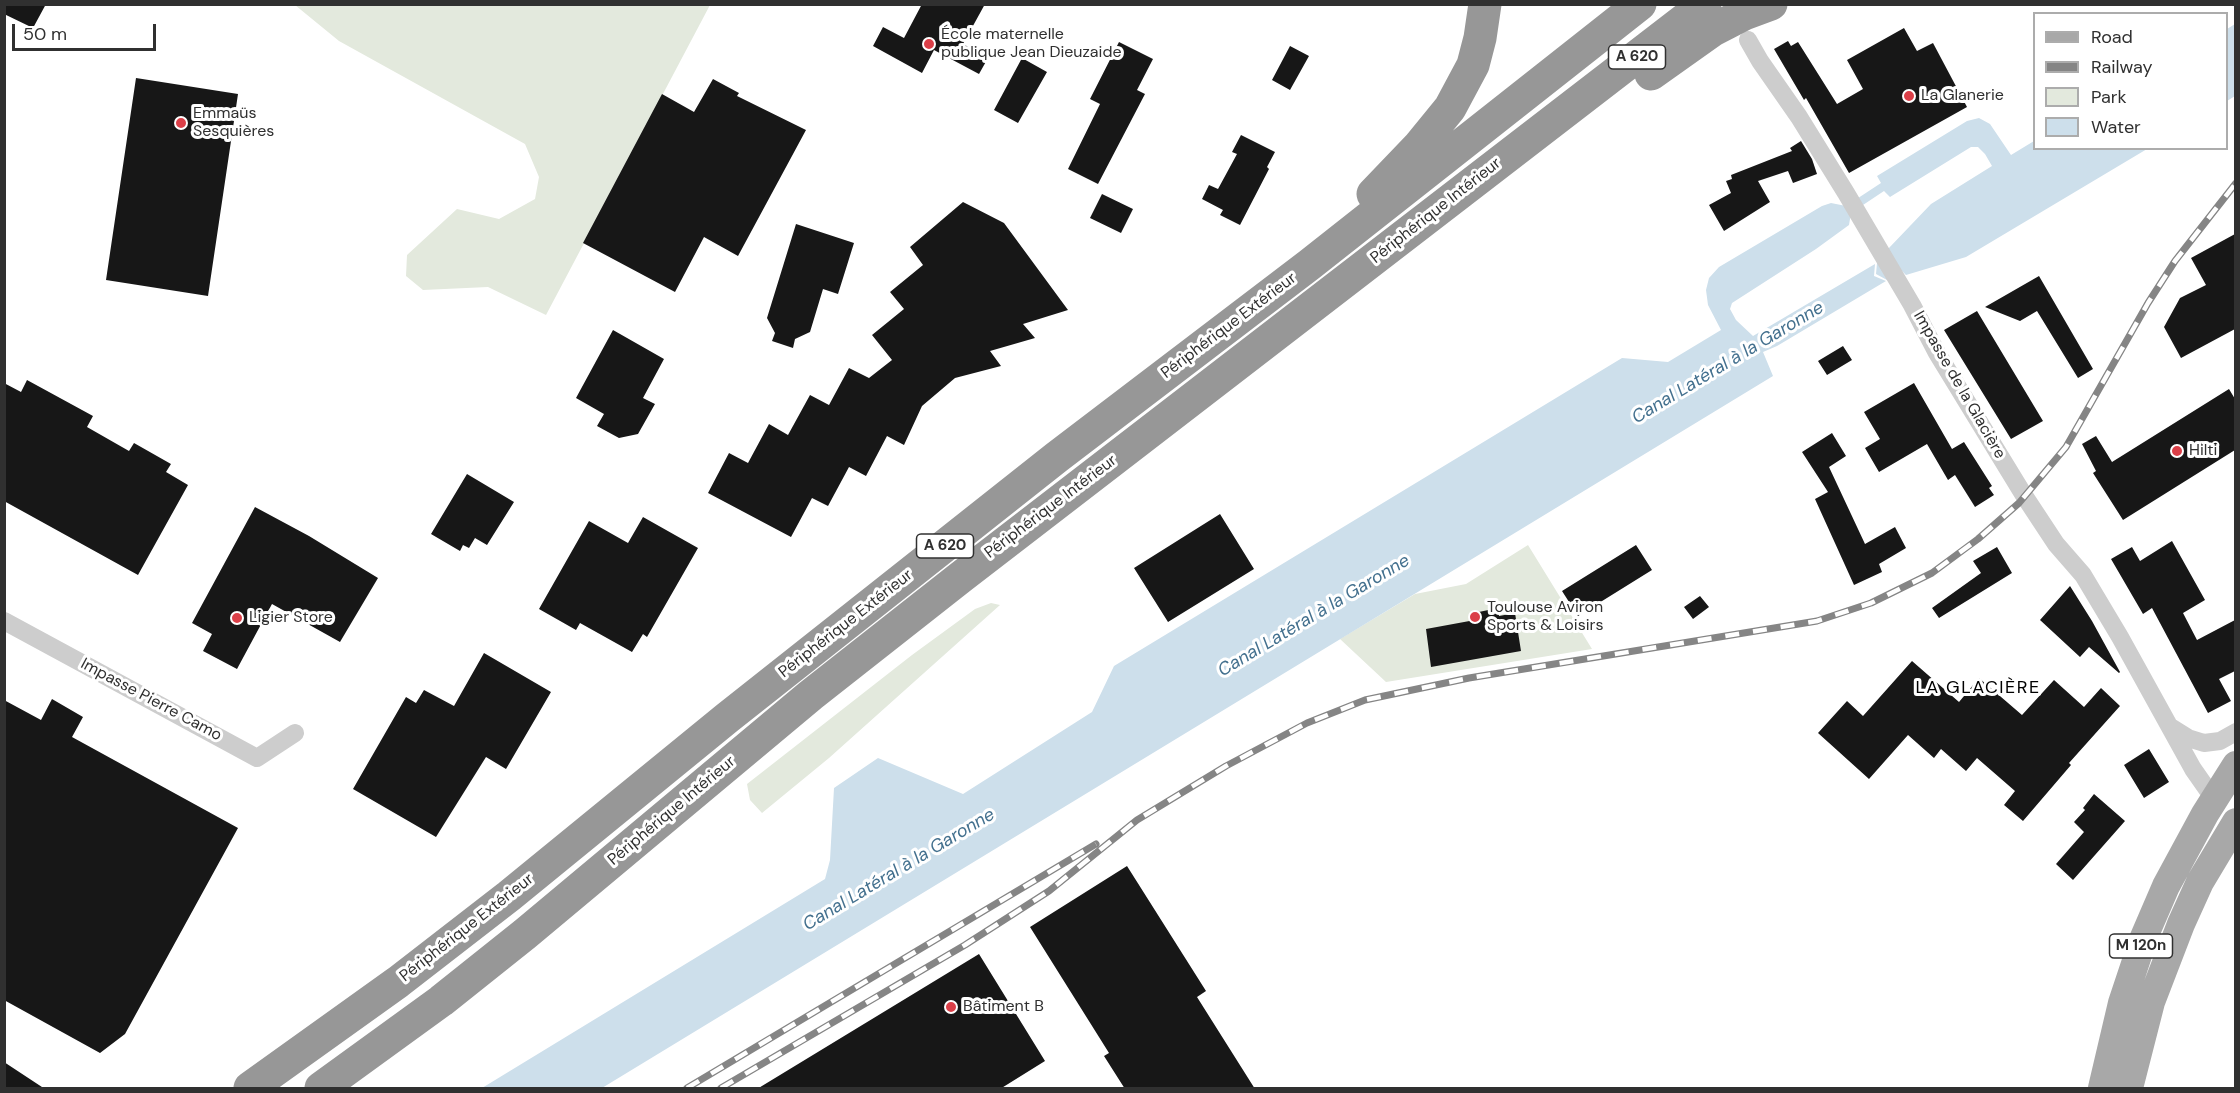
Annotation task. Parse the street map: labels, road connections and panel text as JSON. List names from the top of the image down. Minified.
{"streets":{"highway":["A 620","Périphérique Intérieur","Périphérique Extérieur"],"main road":["M 120n"],"street":["Impasse de la Glacière","Impasse Pierre Camo"]},"crossings":[["Impasse de la Glacière","M 120n"]],"districts":["LA GLACIÈRE"],"water":["Canal Latéral à la Garonne"],"places":["École maternelle publique Jean Dieuzaide","La Glanerie","Emmaüs Sesquières","Hilti","Toulouse Aviron Sports & Loisirs","Ligier Store","Bâtiment B"],"legend":["Road","Railway","Park","Water"],"scale_bar":"50 m"}
